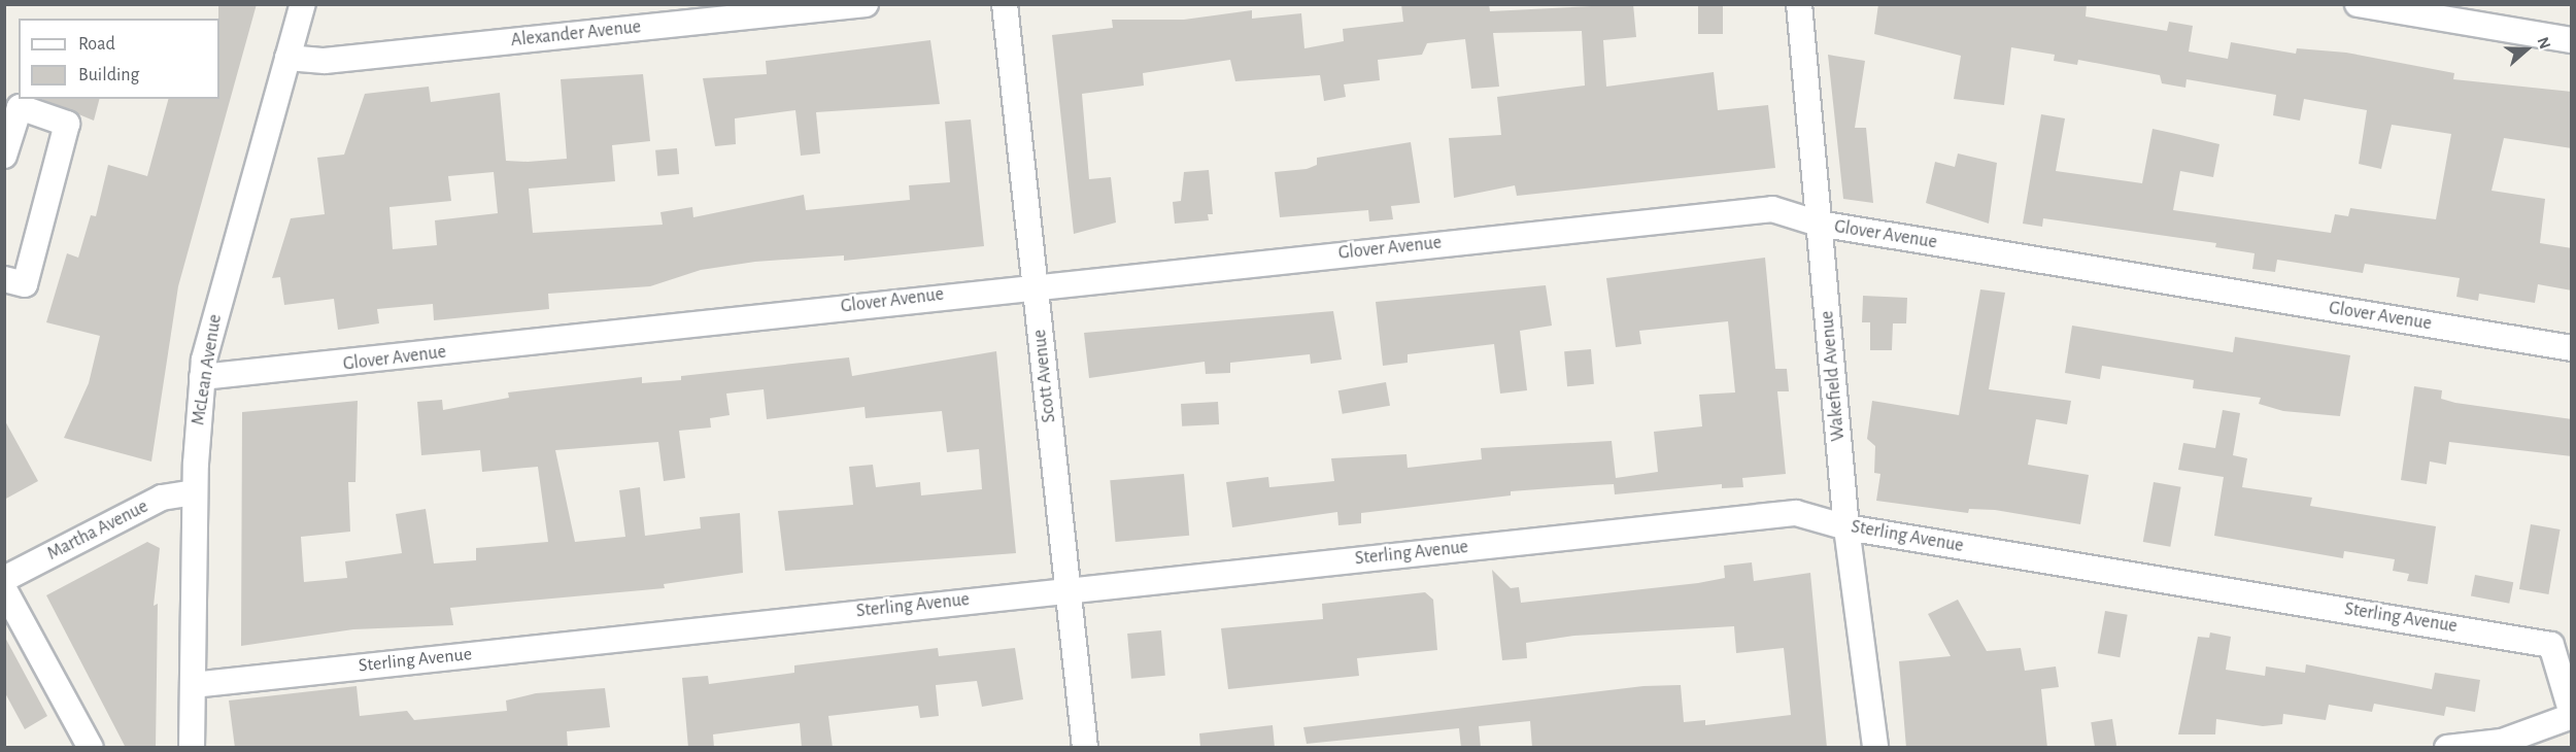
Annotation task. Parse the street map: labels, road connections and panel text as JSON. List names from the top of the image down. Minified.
{"streets":{"street":["Alexander Avenue","Glover Avenue","McLean Avenue","Scott Avenue","Wakefield Avenue","Martha Avenue","Sterling Avenue"]},"crossings":[["Alexander Avenue","McLean Avenue"],["Glover Avenue","McLean Avenue"],["Glover Avenue","Scott Avenue"],["Glover Avenue","Wakefield Avenue"],["McLean Avenue","Martha Avenue"],["McLean Avenue","Sterling Avenue"],["Scott Avenue","Sterling Avenue"],["Wakefield Avenue","Sterling Avenue"]],"legend":["Road","Building"],"north":"right"}
